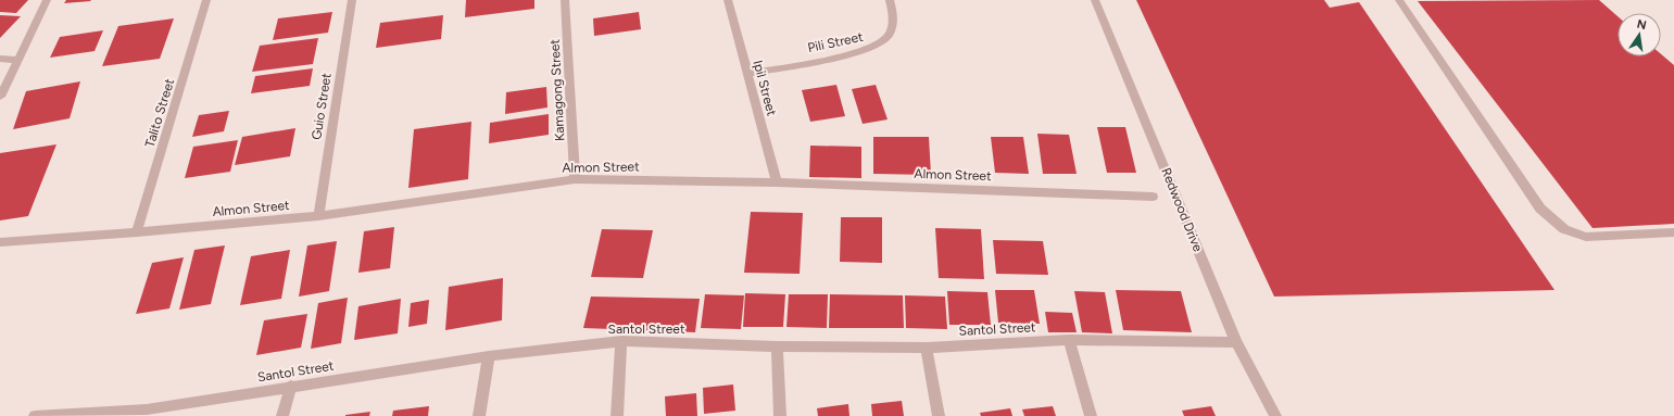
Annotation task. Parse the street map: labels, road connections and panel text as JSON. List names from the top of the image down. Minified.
{"streets":{"street":["Pili Street","Ipil Street","Kamagong Street","Guio Street","Talito Street","Almon Street","Redwood Drive","Santol Street"]},"crossings":[["Pili Street","Ipil Street"],["Ipil Street","Almon Street"],["Kamagong Street","Almon Street"],["Guio Street","Almon Street"],["Talito Street","Almon Street"],["Redwood Drive","Santol Street"]],"north":"top"}
